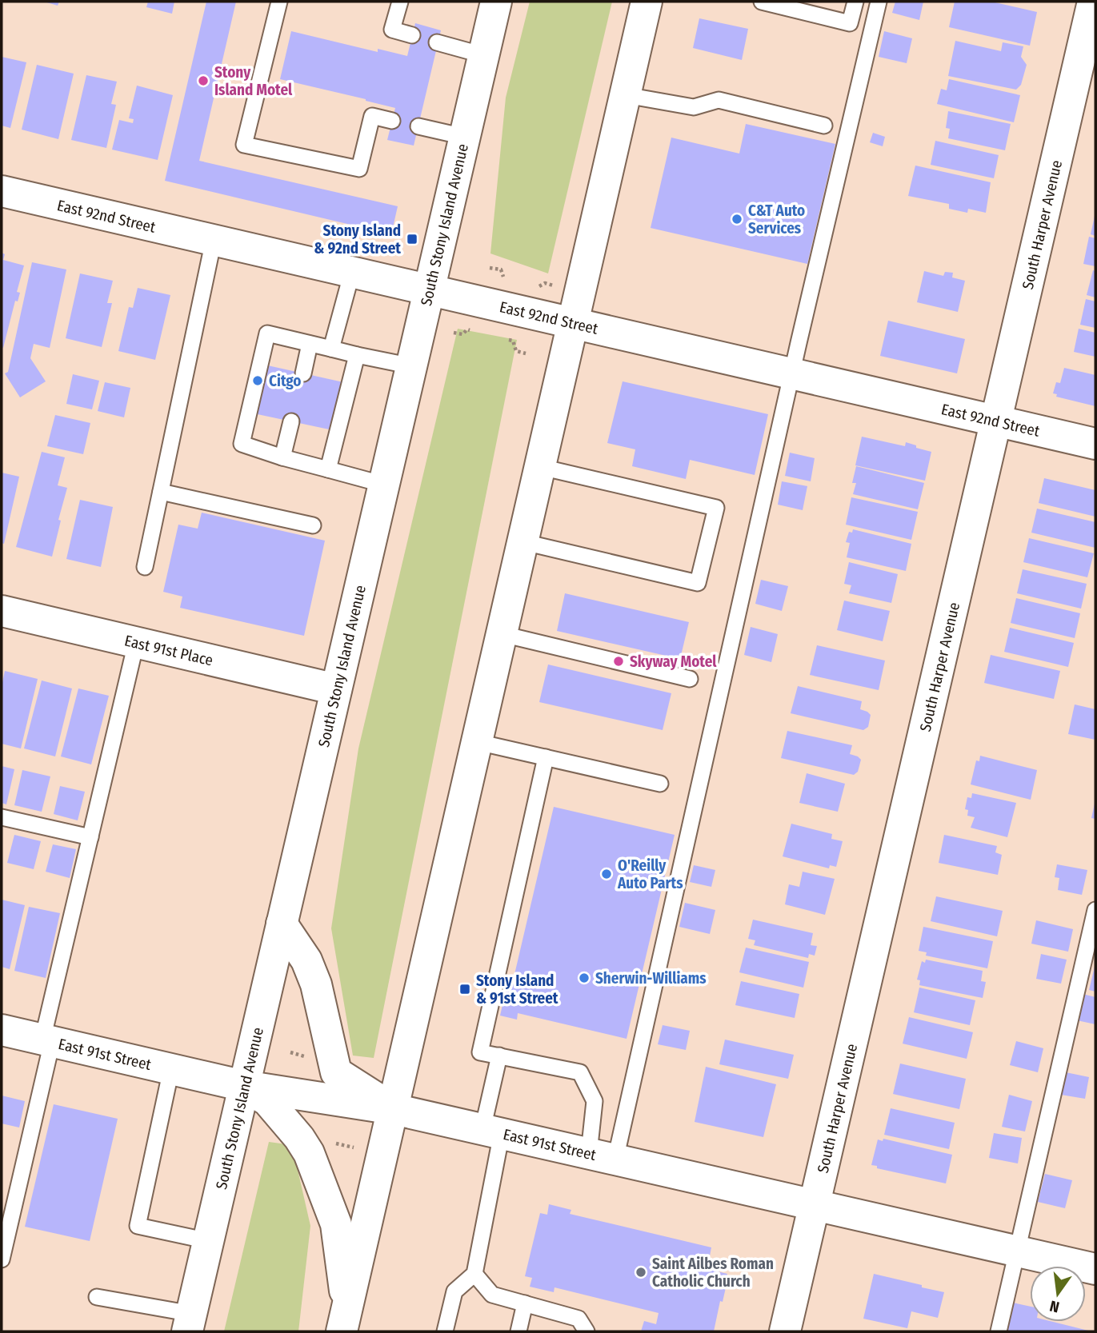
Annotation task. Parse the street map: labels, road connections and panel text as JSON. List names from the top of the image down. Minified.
{"streets":{"main road":["East 92nd Street","South Stony Island Avenue","South Harper Avenue","East 91st Place","East 91st Street"]},"crossings":[["East 92nd Street","South Stony Island Avenue"],["East 92nd Street","South Harper Avenue"],["South Stony Island Avenue","East 91st Place"],["South Stony Island Avenue","East 91st Street"],["South Harper Avenue","East 91st Street"]],"places":{"other":["Stony Island Motel","C&T Auto Services","Citgo","Skyway Motel","O'Reilly Auto Parts","Sherwin-Williams","Saint Ailbes Roman Catholic Church"],"transit":["Stony Island & 92nd Street","Stony Island & 91st Street"]},"north":"bottom"}
